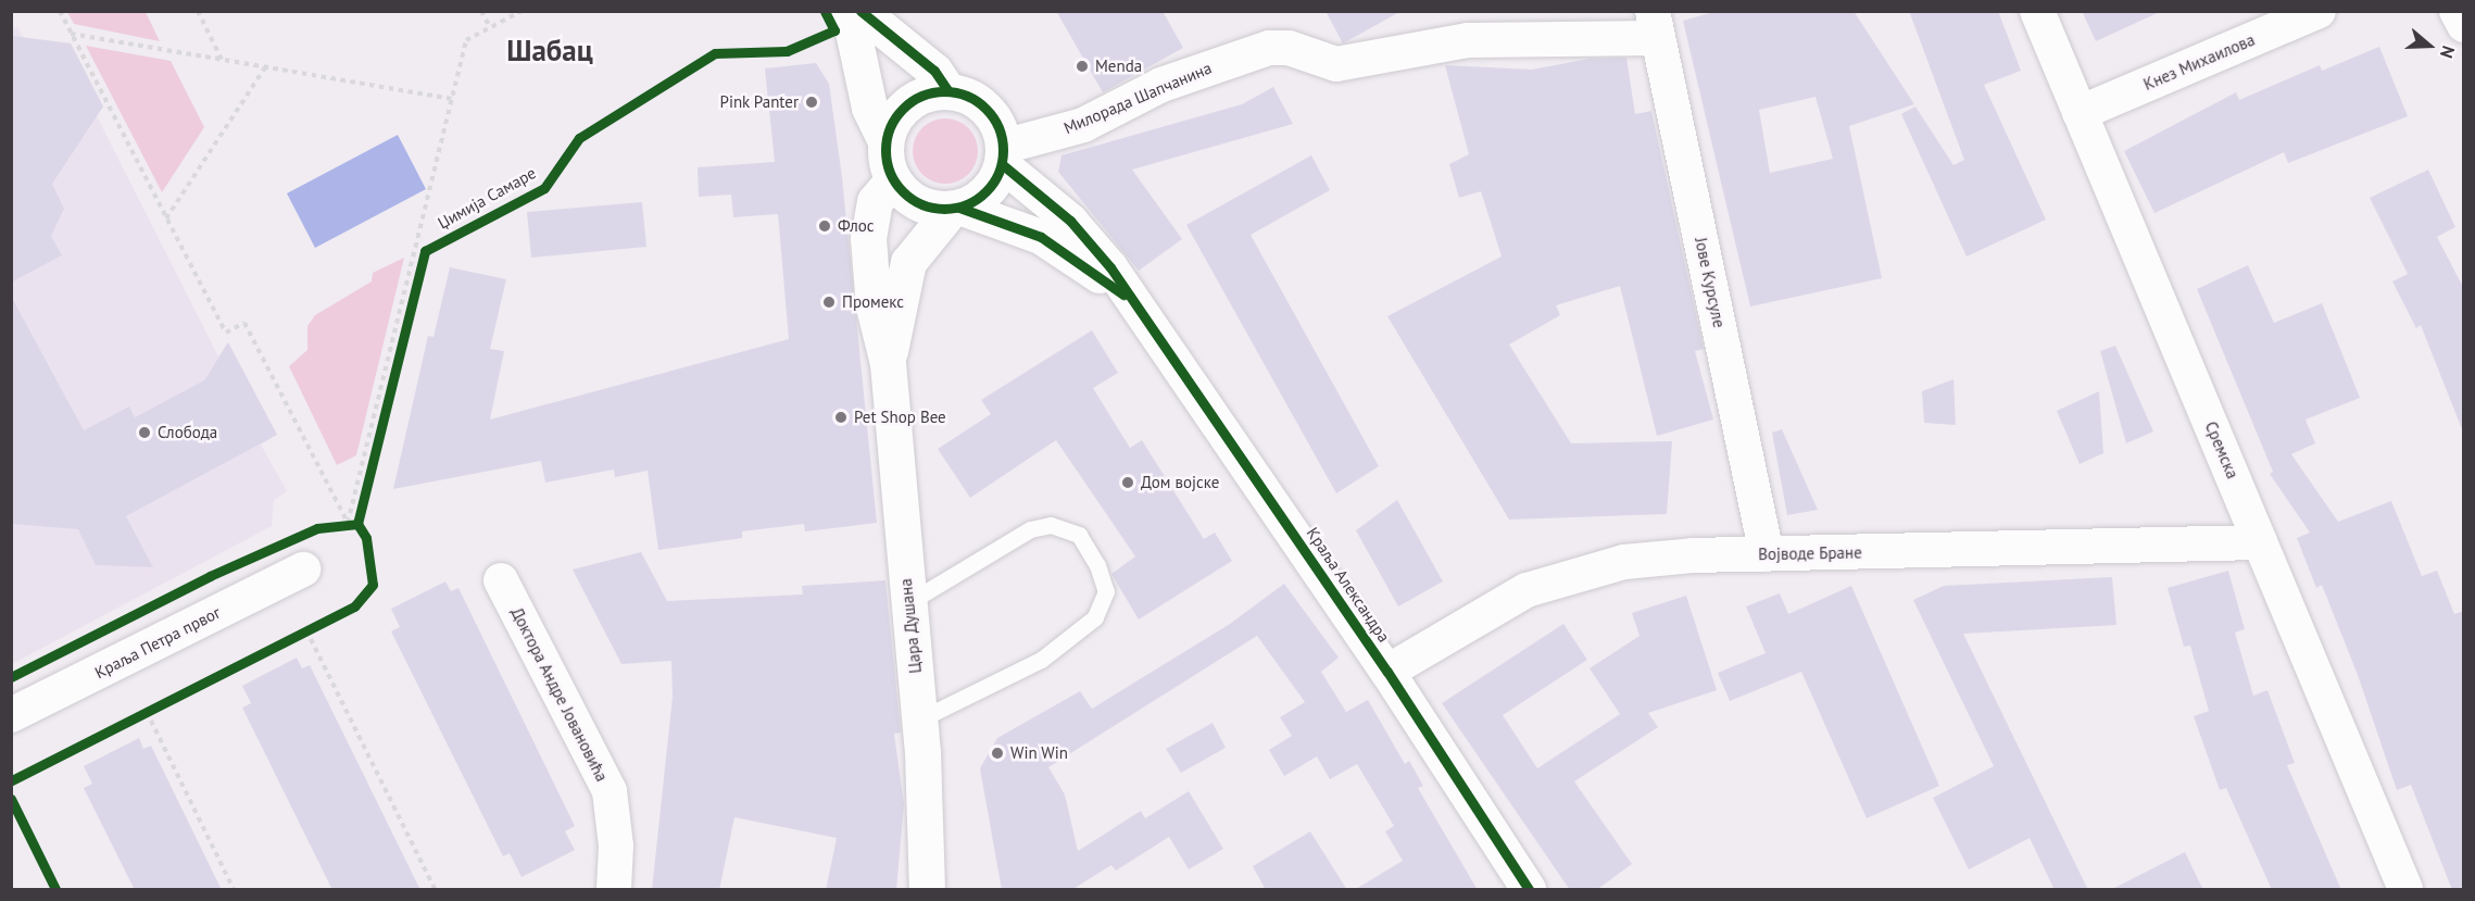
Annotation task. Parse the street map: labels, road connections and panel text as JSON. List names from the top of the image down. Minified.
{"streets":{"main road":["Цара Душана"],"street":["Кнез Михаилова","Милорада Шапчанина","Јове Курсуле","Сремска","Војводе Бране","Краља Александра","Краља Петра првог","Доктора Андре Јовановића"],"cycle path":["Џимија Самаре"]},"crossings":[["Кнез Михаилова","Сремска"],["Милорада Шапчанина","Јове Курсуле"],["Милорада Шапчанина","Краља Александра"],["Милорада Шапчанина","Цара Душана"],["Јове Курсуле","Војводе Бране"],["Сремска","Војводе Бране"],["Војводе Бране","Краља Александра"],["Краља Александра","Цара Душана"]],"districts":["Шабац"],"places":["Menda","Pink Panter","Флос","Промекс","Pet Shop Bee","Слобода","Дом војске","Win Win"],"north":"right"}
